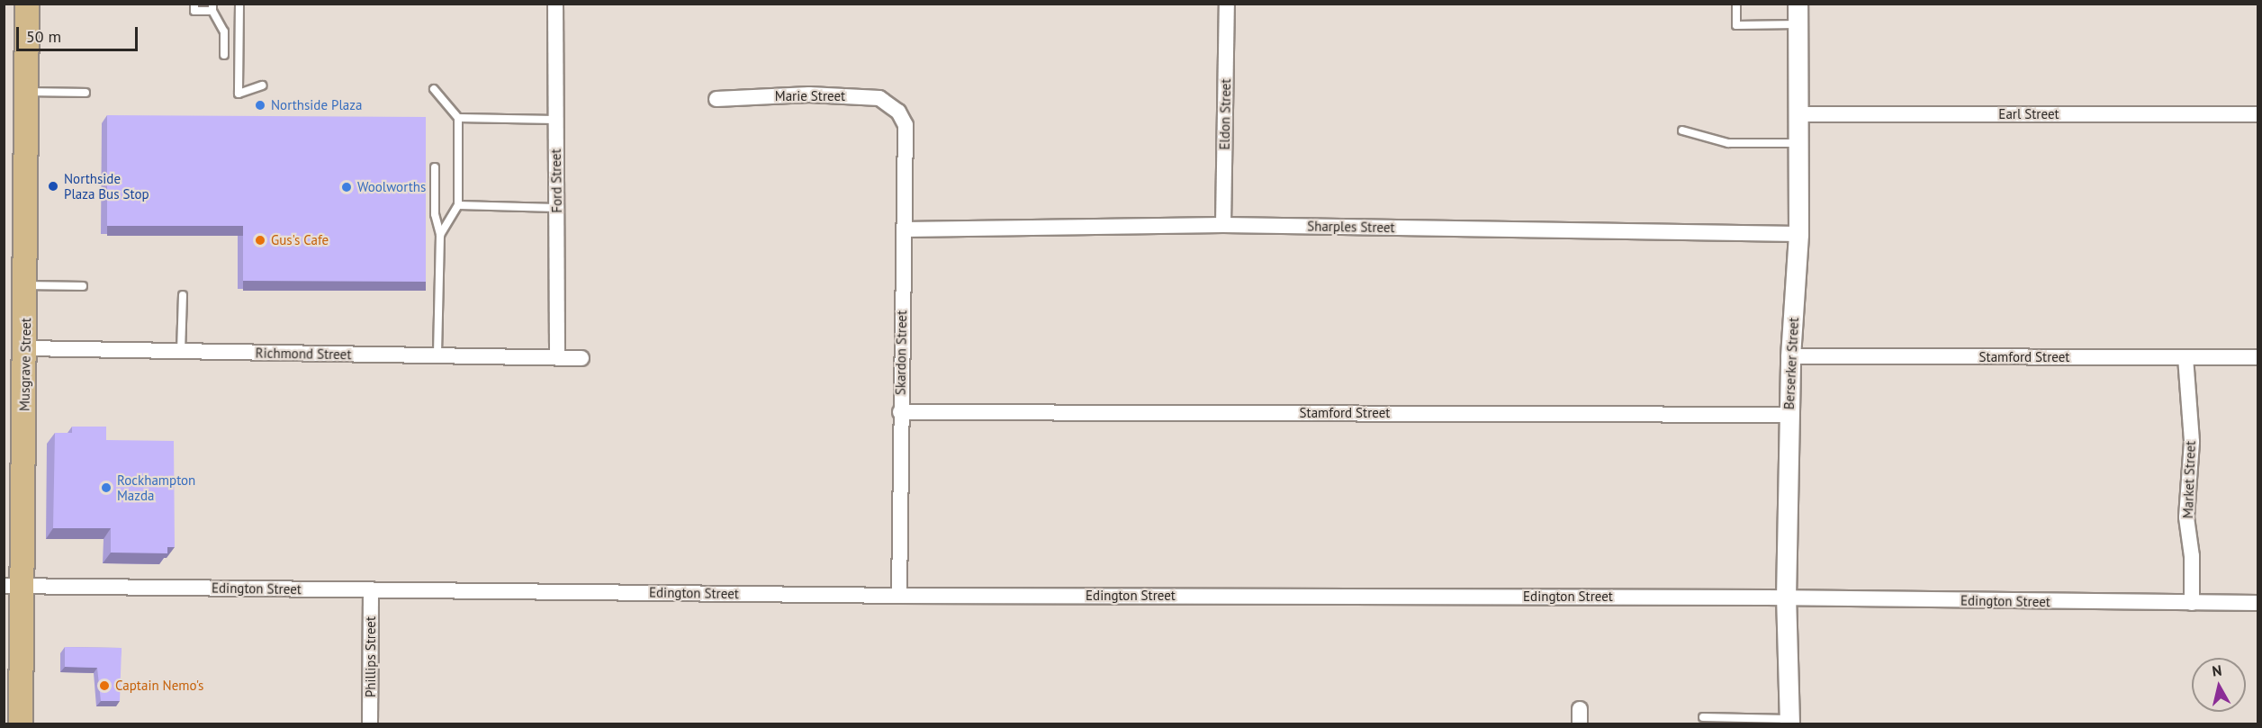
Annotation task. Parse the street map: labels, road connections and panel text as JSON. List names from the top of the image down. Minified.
{"streets":{"main road":["Musgrave Street"],"street":["Marie Street","Eldon Street","Earl Street","Ford Street","Sharples Street","Skardon Street","Richmond Street","Stamford Street","Berserker Street","Market Street","Edington Street","Phillips Street"]},"crossings":[["Marie Street","Skardon Street"],["Eldon Street","Sharples Street"],["Earl Street","Berserker Street"],["Ford Street","Richmond Street"],["Sharples Street","Skardon Street"],["Sharples Street","Berserker Street"],["Skardon Street","Stamford Street"],["Skardon Street","Edington Street"],["Richmond Street","Musgrave Street"],["Stamford Street","Berserker Street"],["Stamford Street","Market Street"],["Berserker Street","Edington Street"],["Musgrave Street","Edington Street"],["Market Street","Edington Street"],["Edington Street","Phillips Street"]],"places":["Northside Plaza","Northside Plaza Bus Stop","Woolworths","Gus's Cafe","Rockhampton Mazda","Captain Nemo's"],"scale_bar":"50 m","north":"top"}
